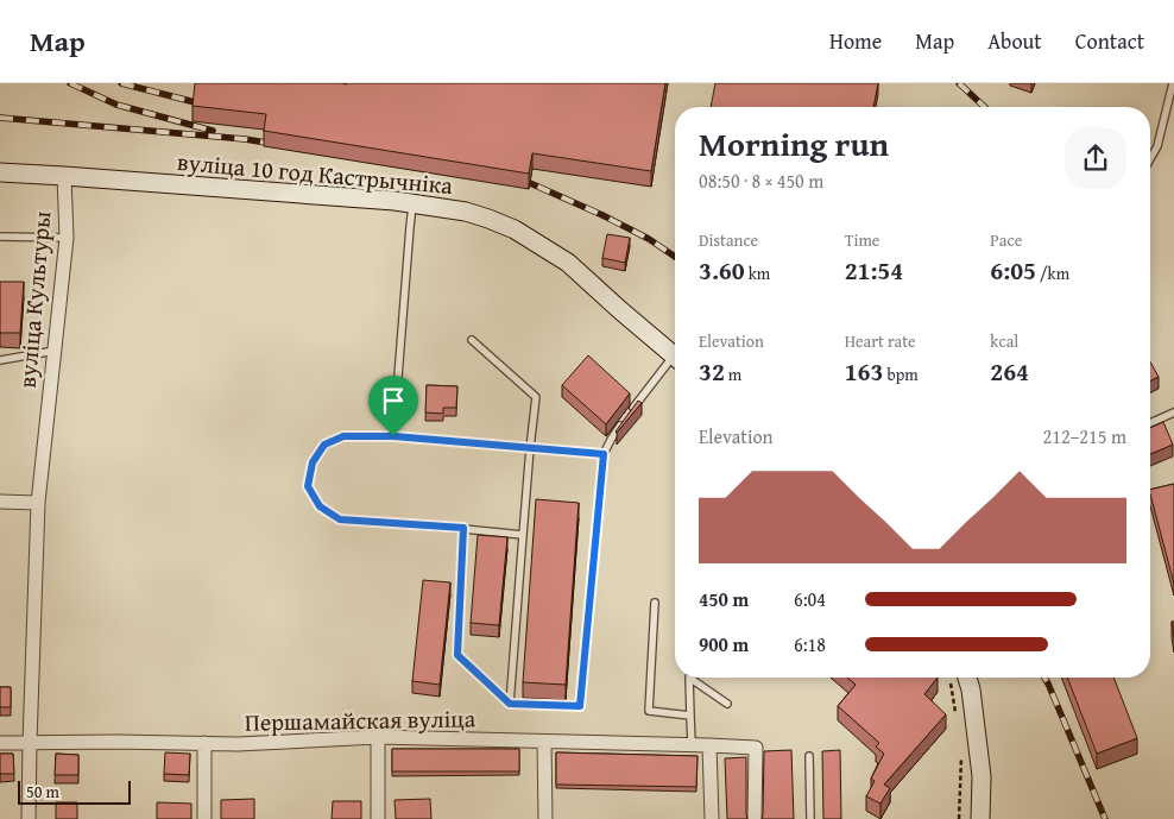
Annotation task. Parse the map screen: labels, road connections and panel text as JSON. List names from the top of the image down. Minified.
{"streets":{"street":["вуліца 10 год Кастрычніка","вуліца Культуры","Першамайская вуліца"]},"crossings":[["вуліца 10 год Кастрычніка","вуліца Культуры"],["вуліца Культуры","Першамайская вуліца"]],"scale_bar":"50 m","page":{"header":"Map","nav":["Home","Map","About","Contact"],"heading":["Morning run","08:50 · 8 × 450 m"],"stats":[["Distance","3.60 km"],["Time","21:54"],["Pace","6:05 /km"],["Elevation","32 m"],["Heart rate","163 bpm"],["kcal","264"]],"chart":["Elevation","212–215 m"],"list":[{"name":"450 m","note":"6:04"},{"name":"900 m","note":"6:18"}],"scale":"50 m"}}
